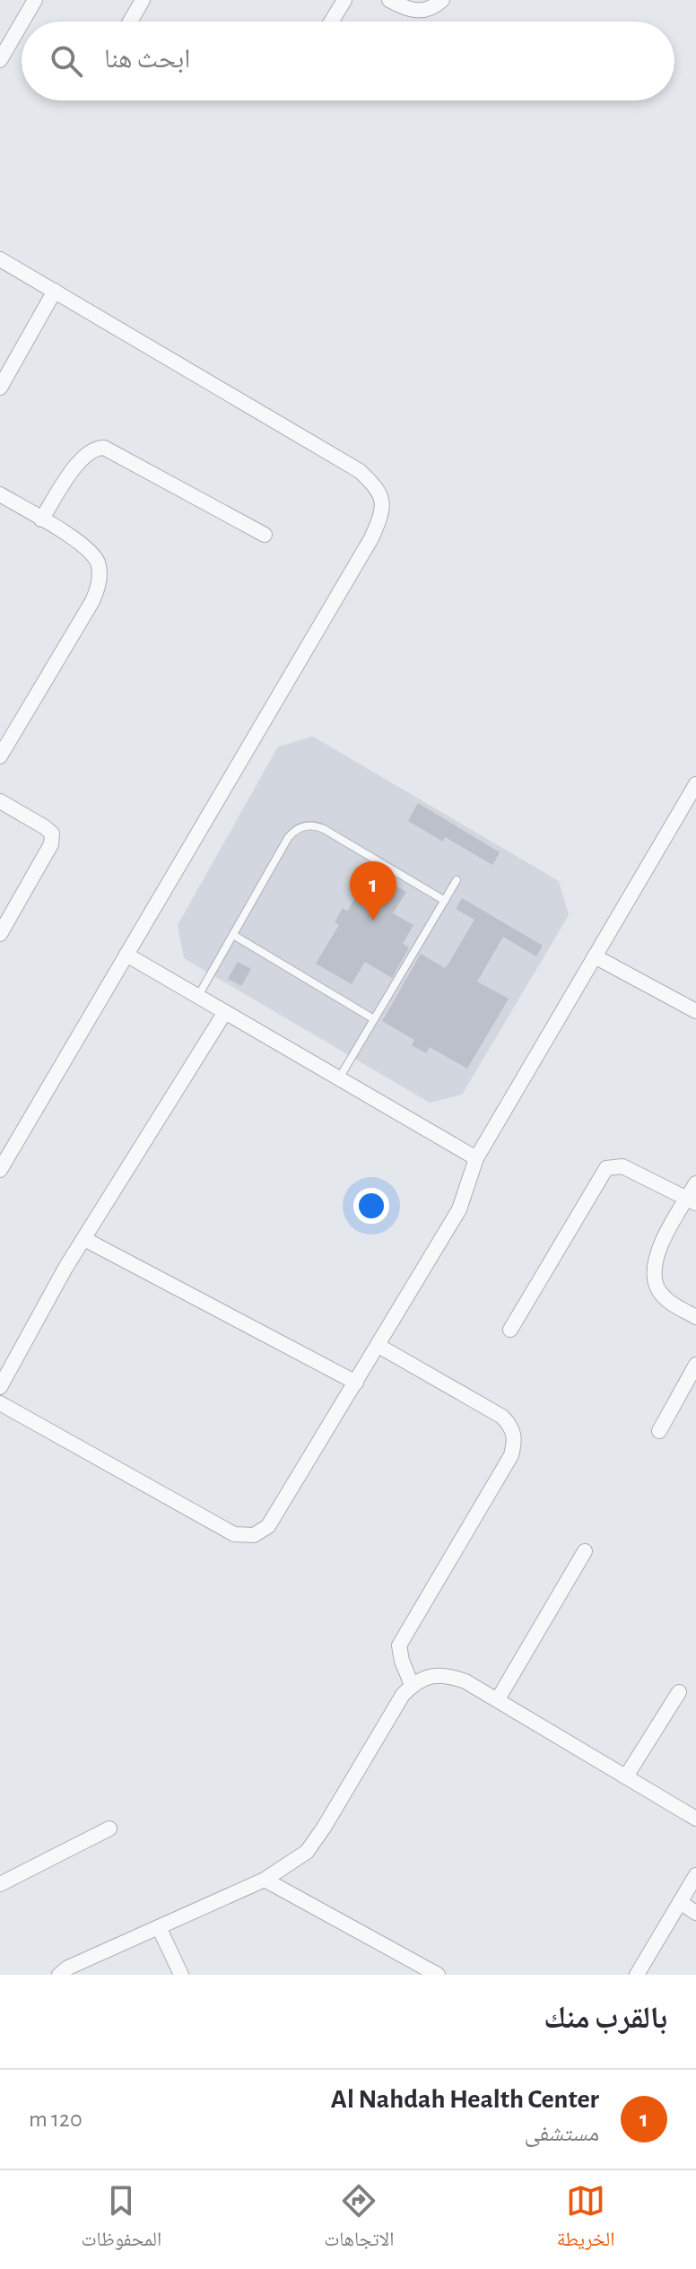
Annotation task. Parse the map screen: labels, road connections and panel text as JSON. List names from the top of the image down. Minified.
{"page":{"search":"ابحث هنا","pins":"1","heading":"بالقرب منك","list":[{"mark":"1","name":"Al Nahdah Health Center","note":"مستشفى","value":"120 m"}],"nav":["الخريطة","الاتجاهات","المحفوظات"]}}
